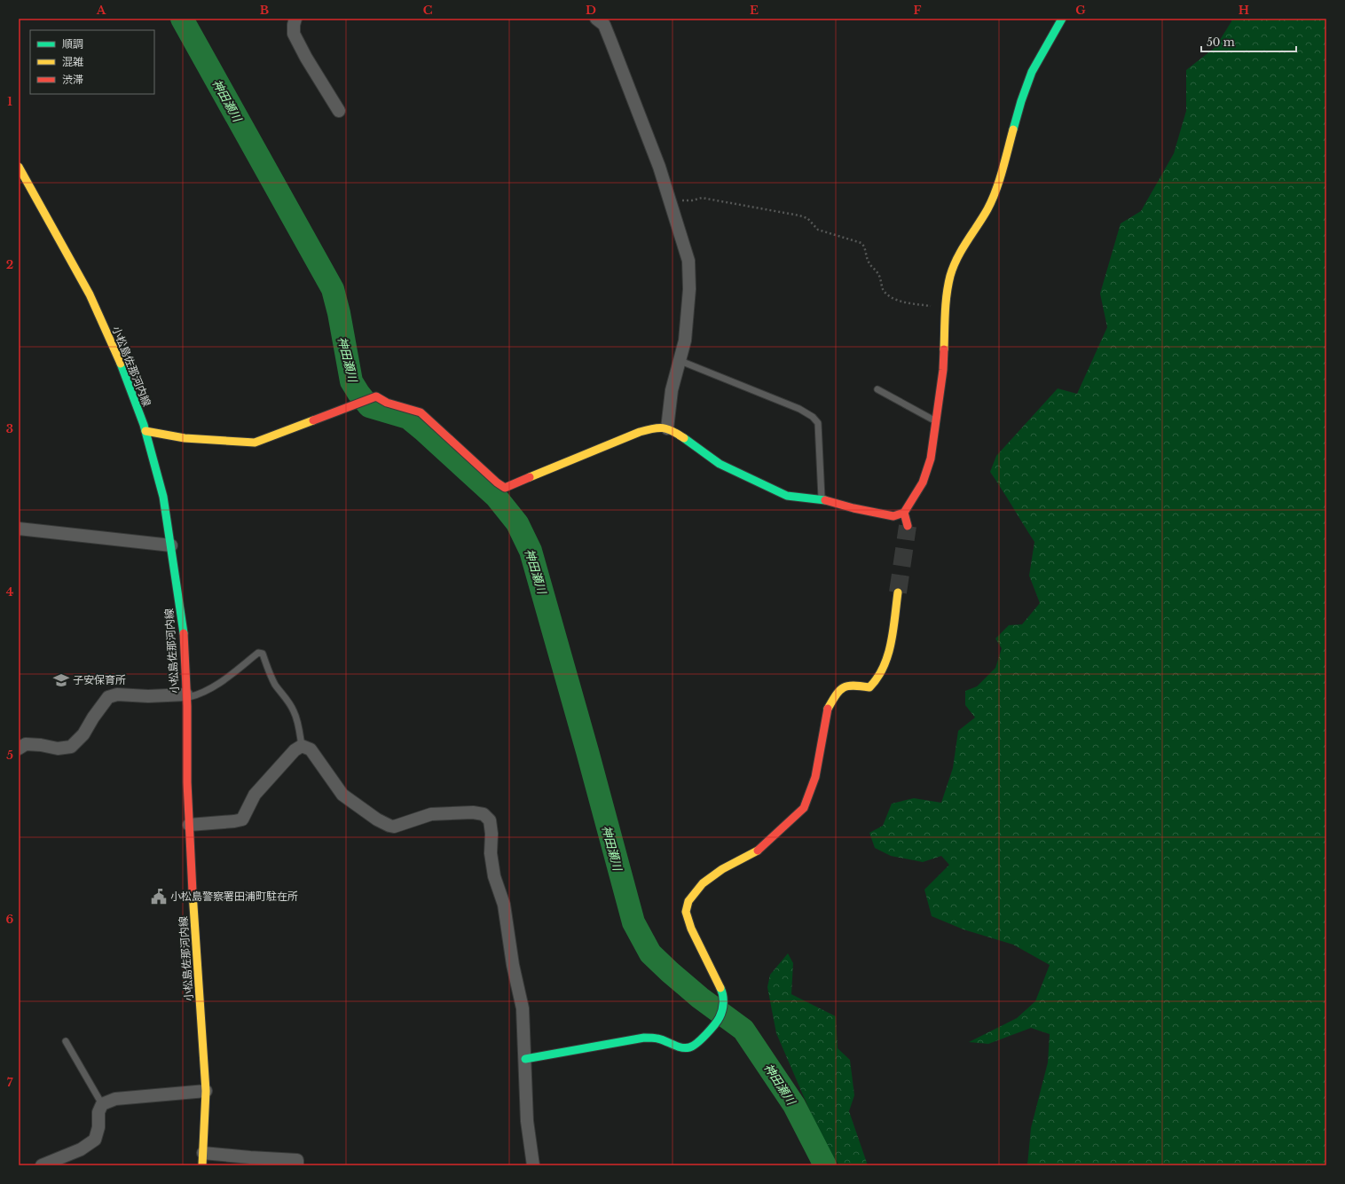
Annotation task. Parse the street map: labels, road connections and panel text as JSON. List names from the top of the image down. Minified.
{"streets":{"street":["小松島佐那河内線"]},"water":["神田瀬川"],"places":{"school or university":["子安保育所"],"public building":["小松島警察署田浦町駐在所"]},"legend":["順調","混雑","渋滞"],"scale_bar":"50 m","grid":{"columns":["A","B","C","D","E","F","G","H"],"rows":["1","2","3","4","5","6","7"]}}
